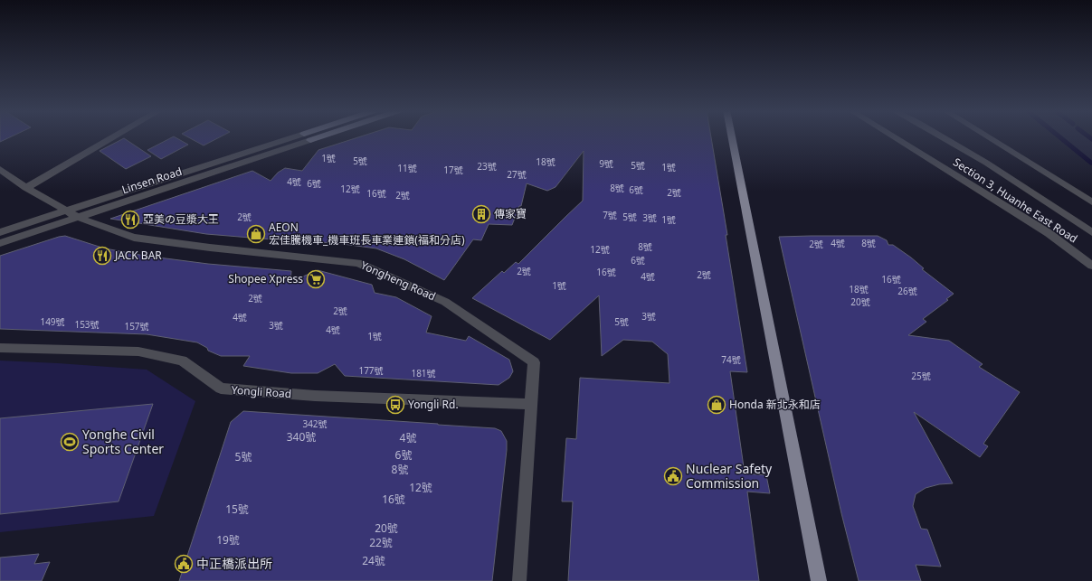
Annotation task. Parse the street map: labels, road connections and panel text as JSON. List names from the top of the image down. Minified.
{"streets":{"street":["Linsen Road","Section 3, Huanhe East Road","Yongheng Road","Yongli Road"]},"crossings":[["Linsen Road","Yongheng Road"],["Yongheng Road","Yongli Road"]],"places":{"building":["傳家寶"],"restaurant":["亞美の豆漿大王","JACK BAR"],"shop":["AEON 宏佳騰機車_機車班長車業連鎖(福和分店)","Honda 新北永和店"],"supermarket":["Shopee Xpress"],"bus stop":["Yongli Rd."],"sports":["Yonghe Civil Sports Center"],"public building":["Nuclear Safety Commission","中正橋派出所"]},"house_numbers":["1號","5號","18號","9號","5號","23號","1號","11號","17號","27號","4號","6號","8號","12號","6號","2號","16號","2號","7號","2號","5號","3號","1號","4號","8號","2號","8號","12號","6號","2號","16號","2號","4號","16號","1號","18號","26號","2號","20號","2號","3號","4號","149號","5號","153號","3號","157號","4號","1號","74號","177號","181號","25號","342號","340號","4號","6號","5號","8號","12號","16號","15號","20號","19號","22號","24號"]}
